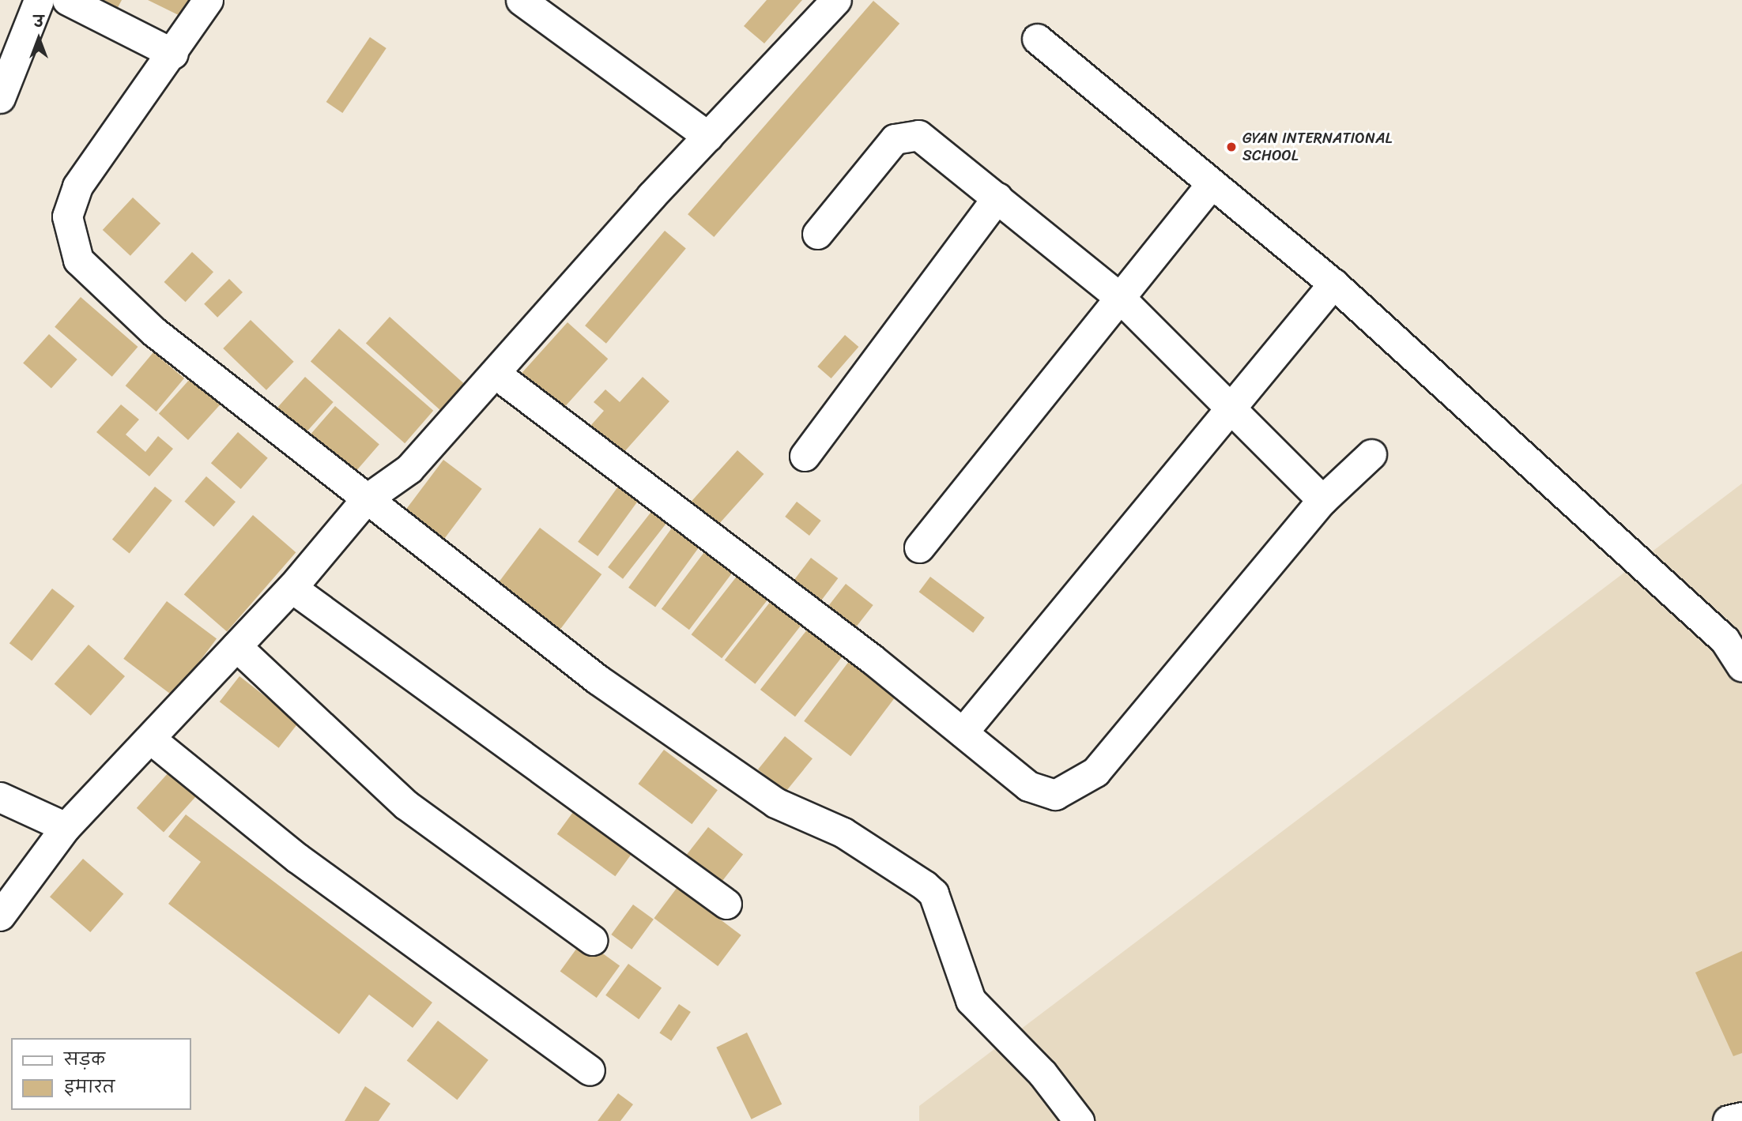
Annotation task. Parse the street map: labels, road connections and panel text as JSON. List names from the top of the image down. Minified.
{"places":["GYAN INTERNATIONAL SCHOOL"],"legend":["सड़क","इमारत"],"north":"top"}
